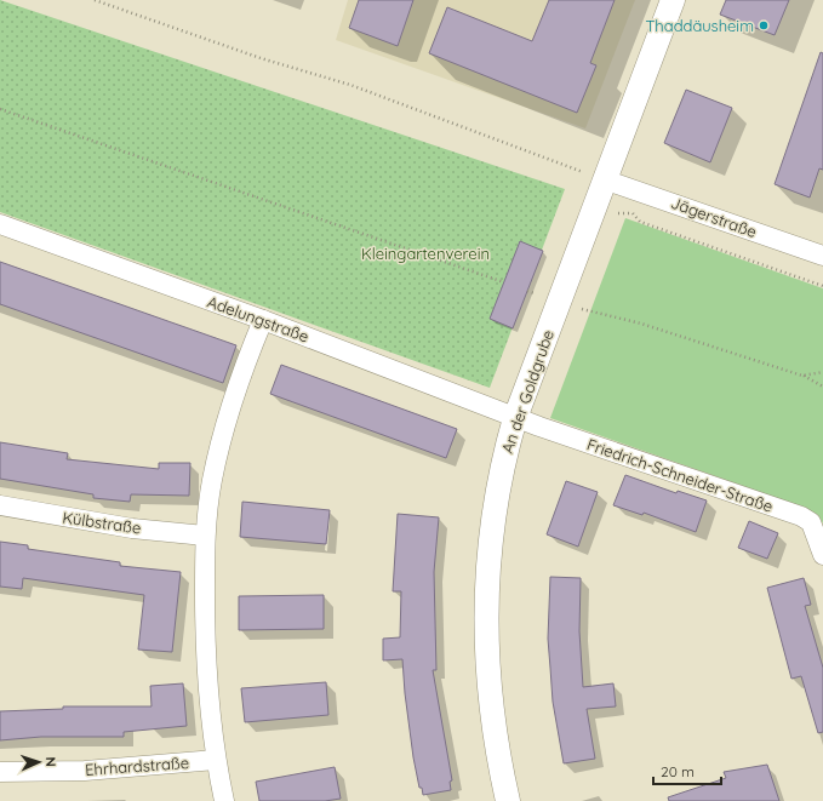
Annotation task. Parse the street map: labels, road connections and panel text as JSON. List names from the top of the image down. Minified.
{"streets":{"street":["Jägerstraße","Adelungstraße","An der Goldgrube","Friedrich-Schneider-Straße","Külbstraße","Ehrhardstraße"]},"crossings":[["Jägerstraße","An der Goldgrube"],["Adelungstraße","An der Goldgrube"],["Adelungstraße","Friedrich-Schneider-Straße"],["An der Goldgrube","Friedrich-Schneider-Straße"]],"parks":["Kleingartenverein"],"places":["Thaddäusheim"],"scale_bar":"20 m","north":"right"}
